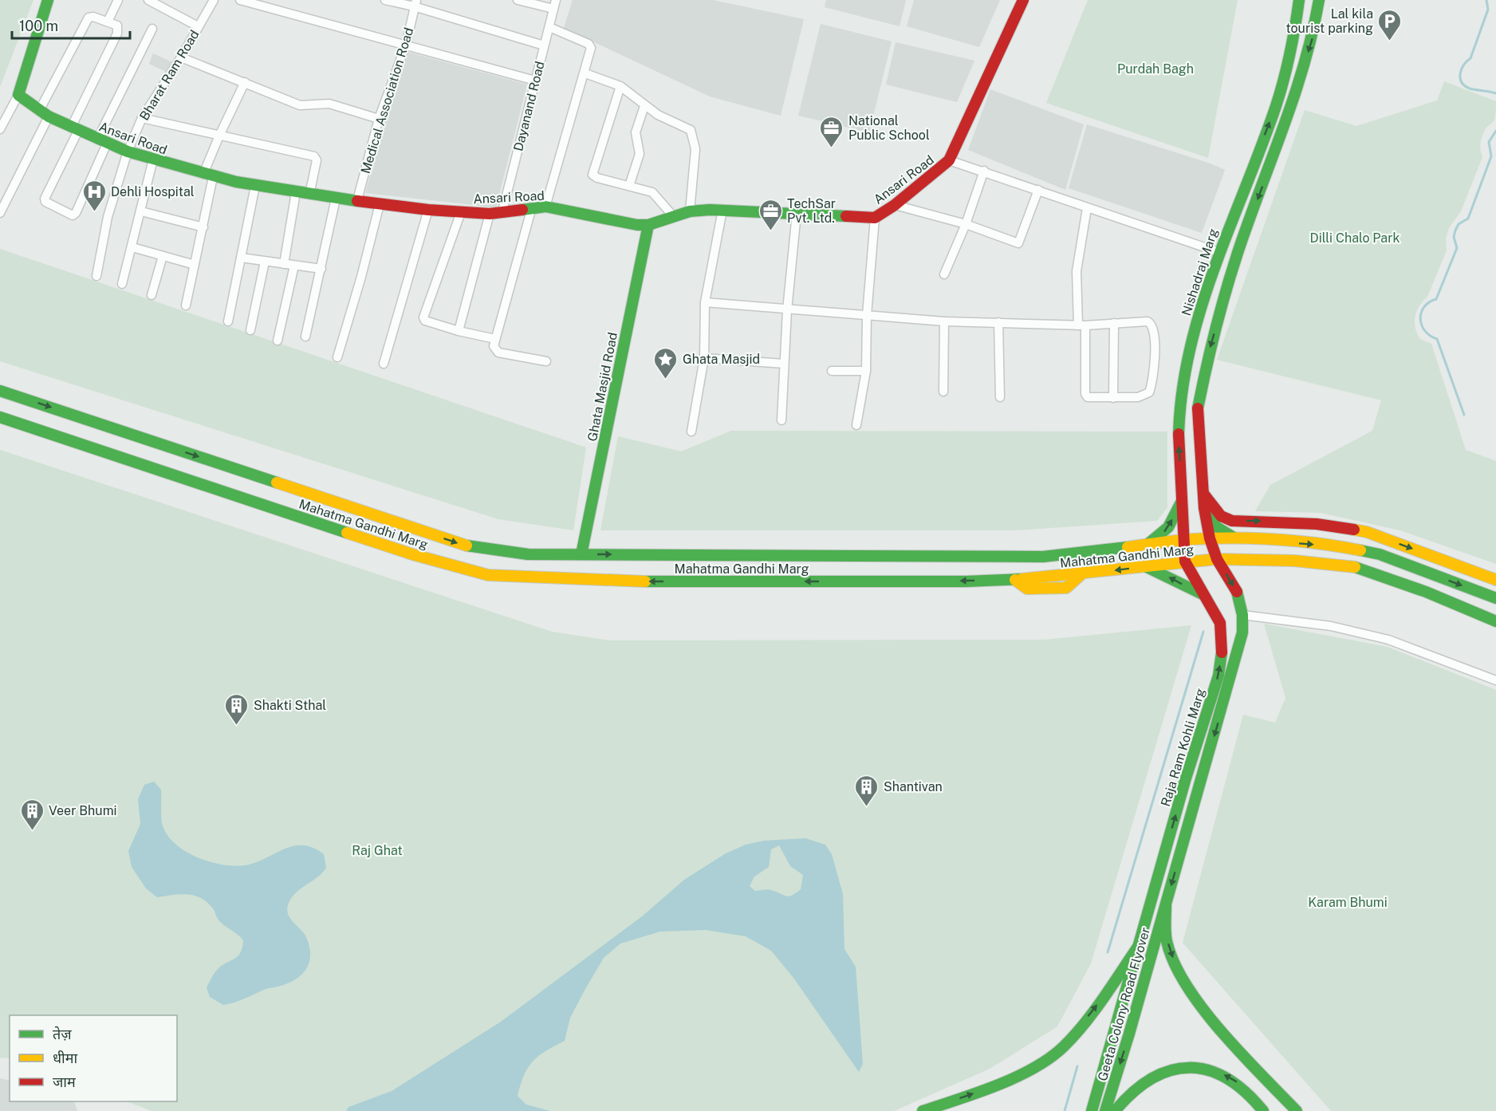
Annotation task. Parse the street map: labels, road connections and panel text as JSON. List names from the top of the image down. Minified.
{"streets":{"main road":["Ansari Road","Nishadraj Marg","Ghata Masjid Road","Mahatma Gandhi Marg","Raja Ram Kohli Marg","Geeta Colony Road Flyover"],"street":["Bharat Ram Road","Medical Association Road","Dayanand Road"]},"crossings":[["Bharat Ram Road","Ansari Road"],["Medical Association Road","Ansari Road"],["Dayanand Road","Ansari Road"],["Ansari Road","Ghata Masjid Road"],["Nishadraj Marg","Mahatma Gandhi Marg"],["Nishadraj Marg","Raja Ram Kohli Marg"],["Ghata Masjid Road","Mahatma Gandhi Marg"],["Mahatma Gandhi Marg","Raja Ram Kohli Marg"],["Raja Ram Kohli Marg","Geeta Colony Road Flyover"]],"parks":["Purdah Bagh","Dilli Chalo Park","Raj Ghat","Karam Bhumi"],"places":{"parking":["Lal kila tourist parking"],"office":["National Public School","TechSar Pvt. Ltd."],"hospital":["Dehli Hospital"],"place":["Ghata Masjid"],"building":["Shakti Sthal","Shantivan","Veer Bhumi"]},"legend":["तेज़","धीमा","जाम"],"scale_bar":"100 m"}
